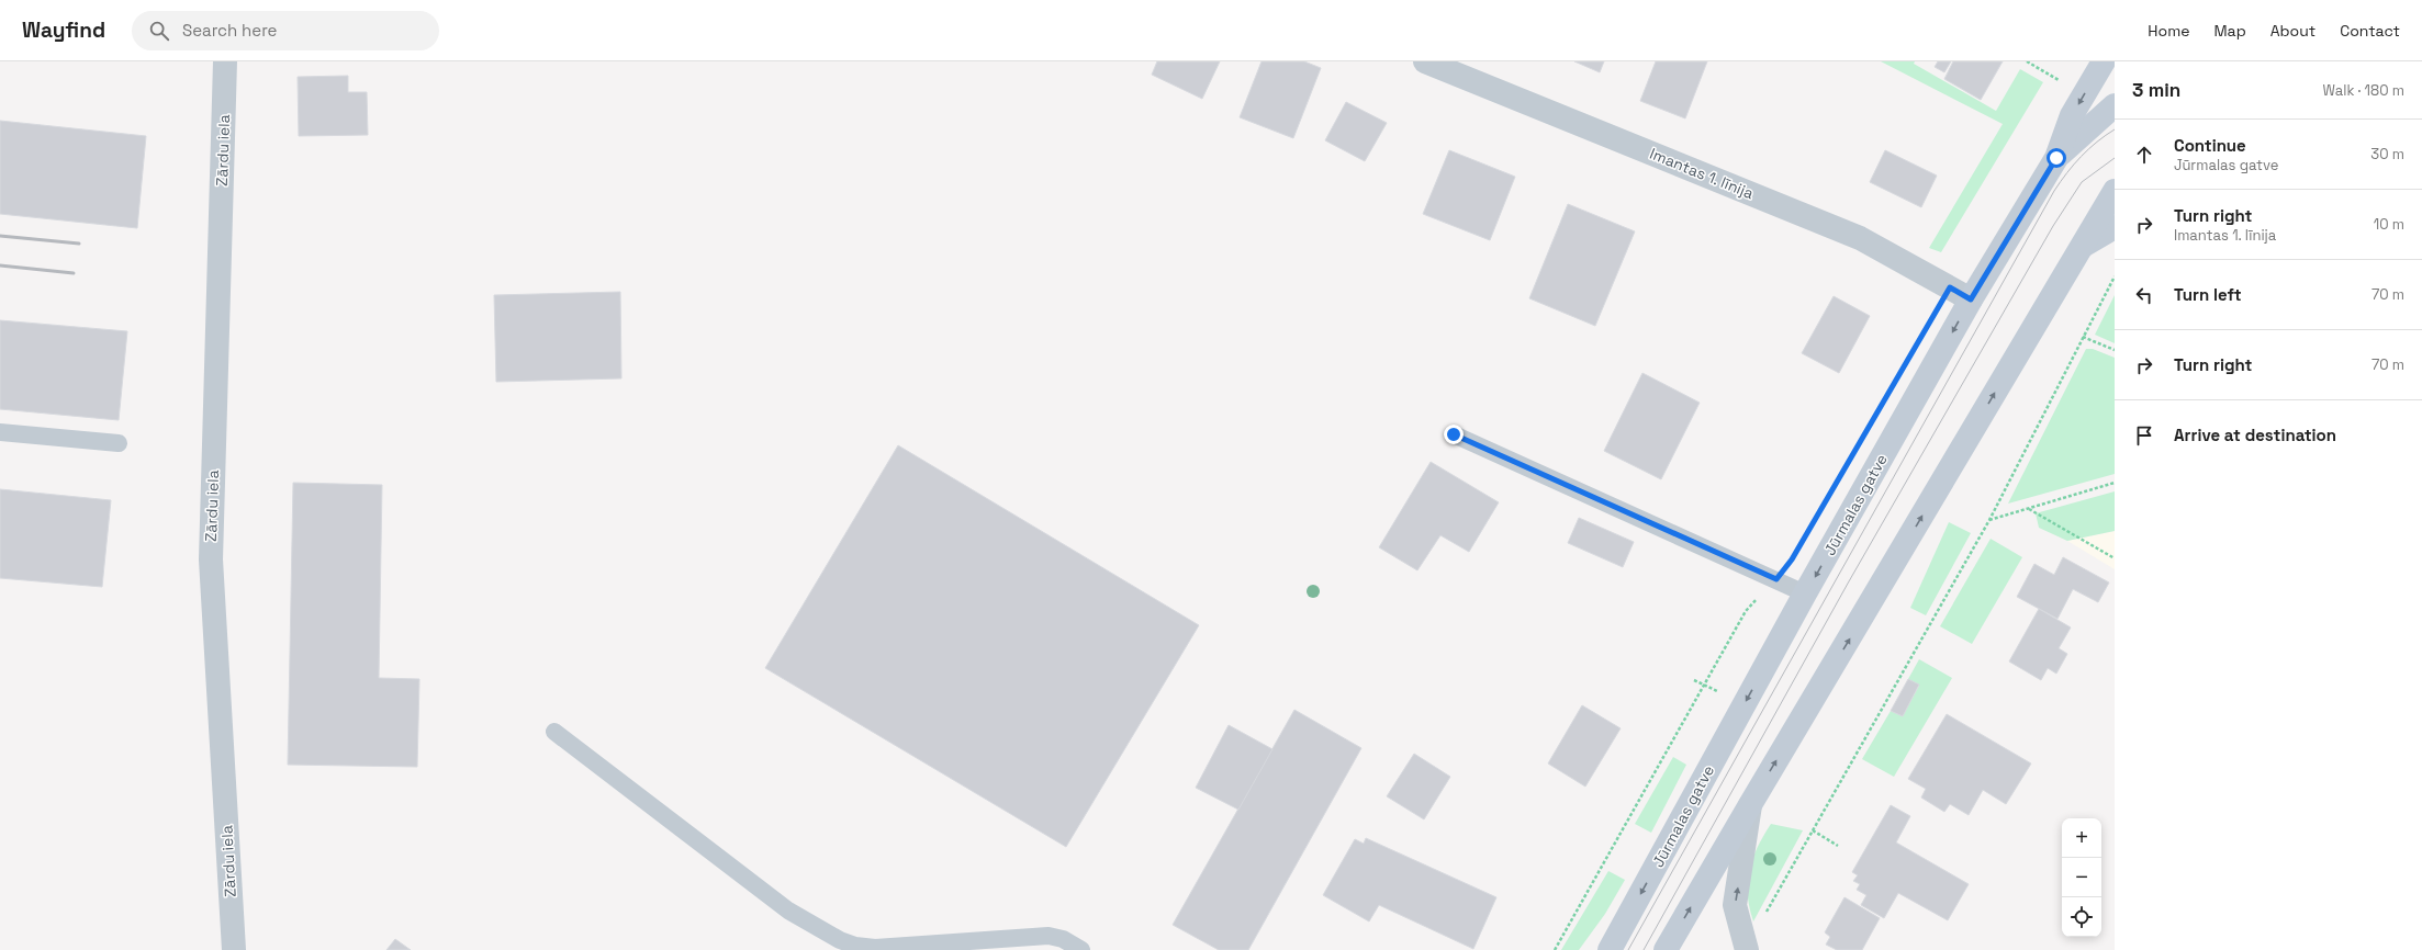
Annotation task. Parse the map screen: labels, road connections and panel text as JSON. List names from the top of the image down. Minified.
{"streets":{"main road":["Jūrmalas gatve"],"street":["Zārdu iela","Imantas 1. līnija"]},"crossings":[["Imantas 1. līnija","Jūrmalas gatve"]],"page":{"header":"Wayfind","search":"Search here","nav":["Home","Map","About","Contact"],"heading":["3 min","Walk · 180 m"],"list":[["Continue","Jūrmalas gatve","30 m"],["Turn right","Imantas 1. līnija","10 m"],["Turn left","70 m"],["Turn right","70 m"],"Arrive at destination"],"map_buttons":["+","−"]}}
